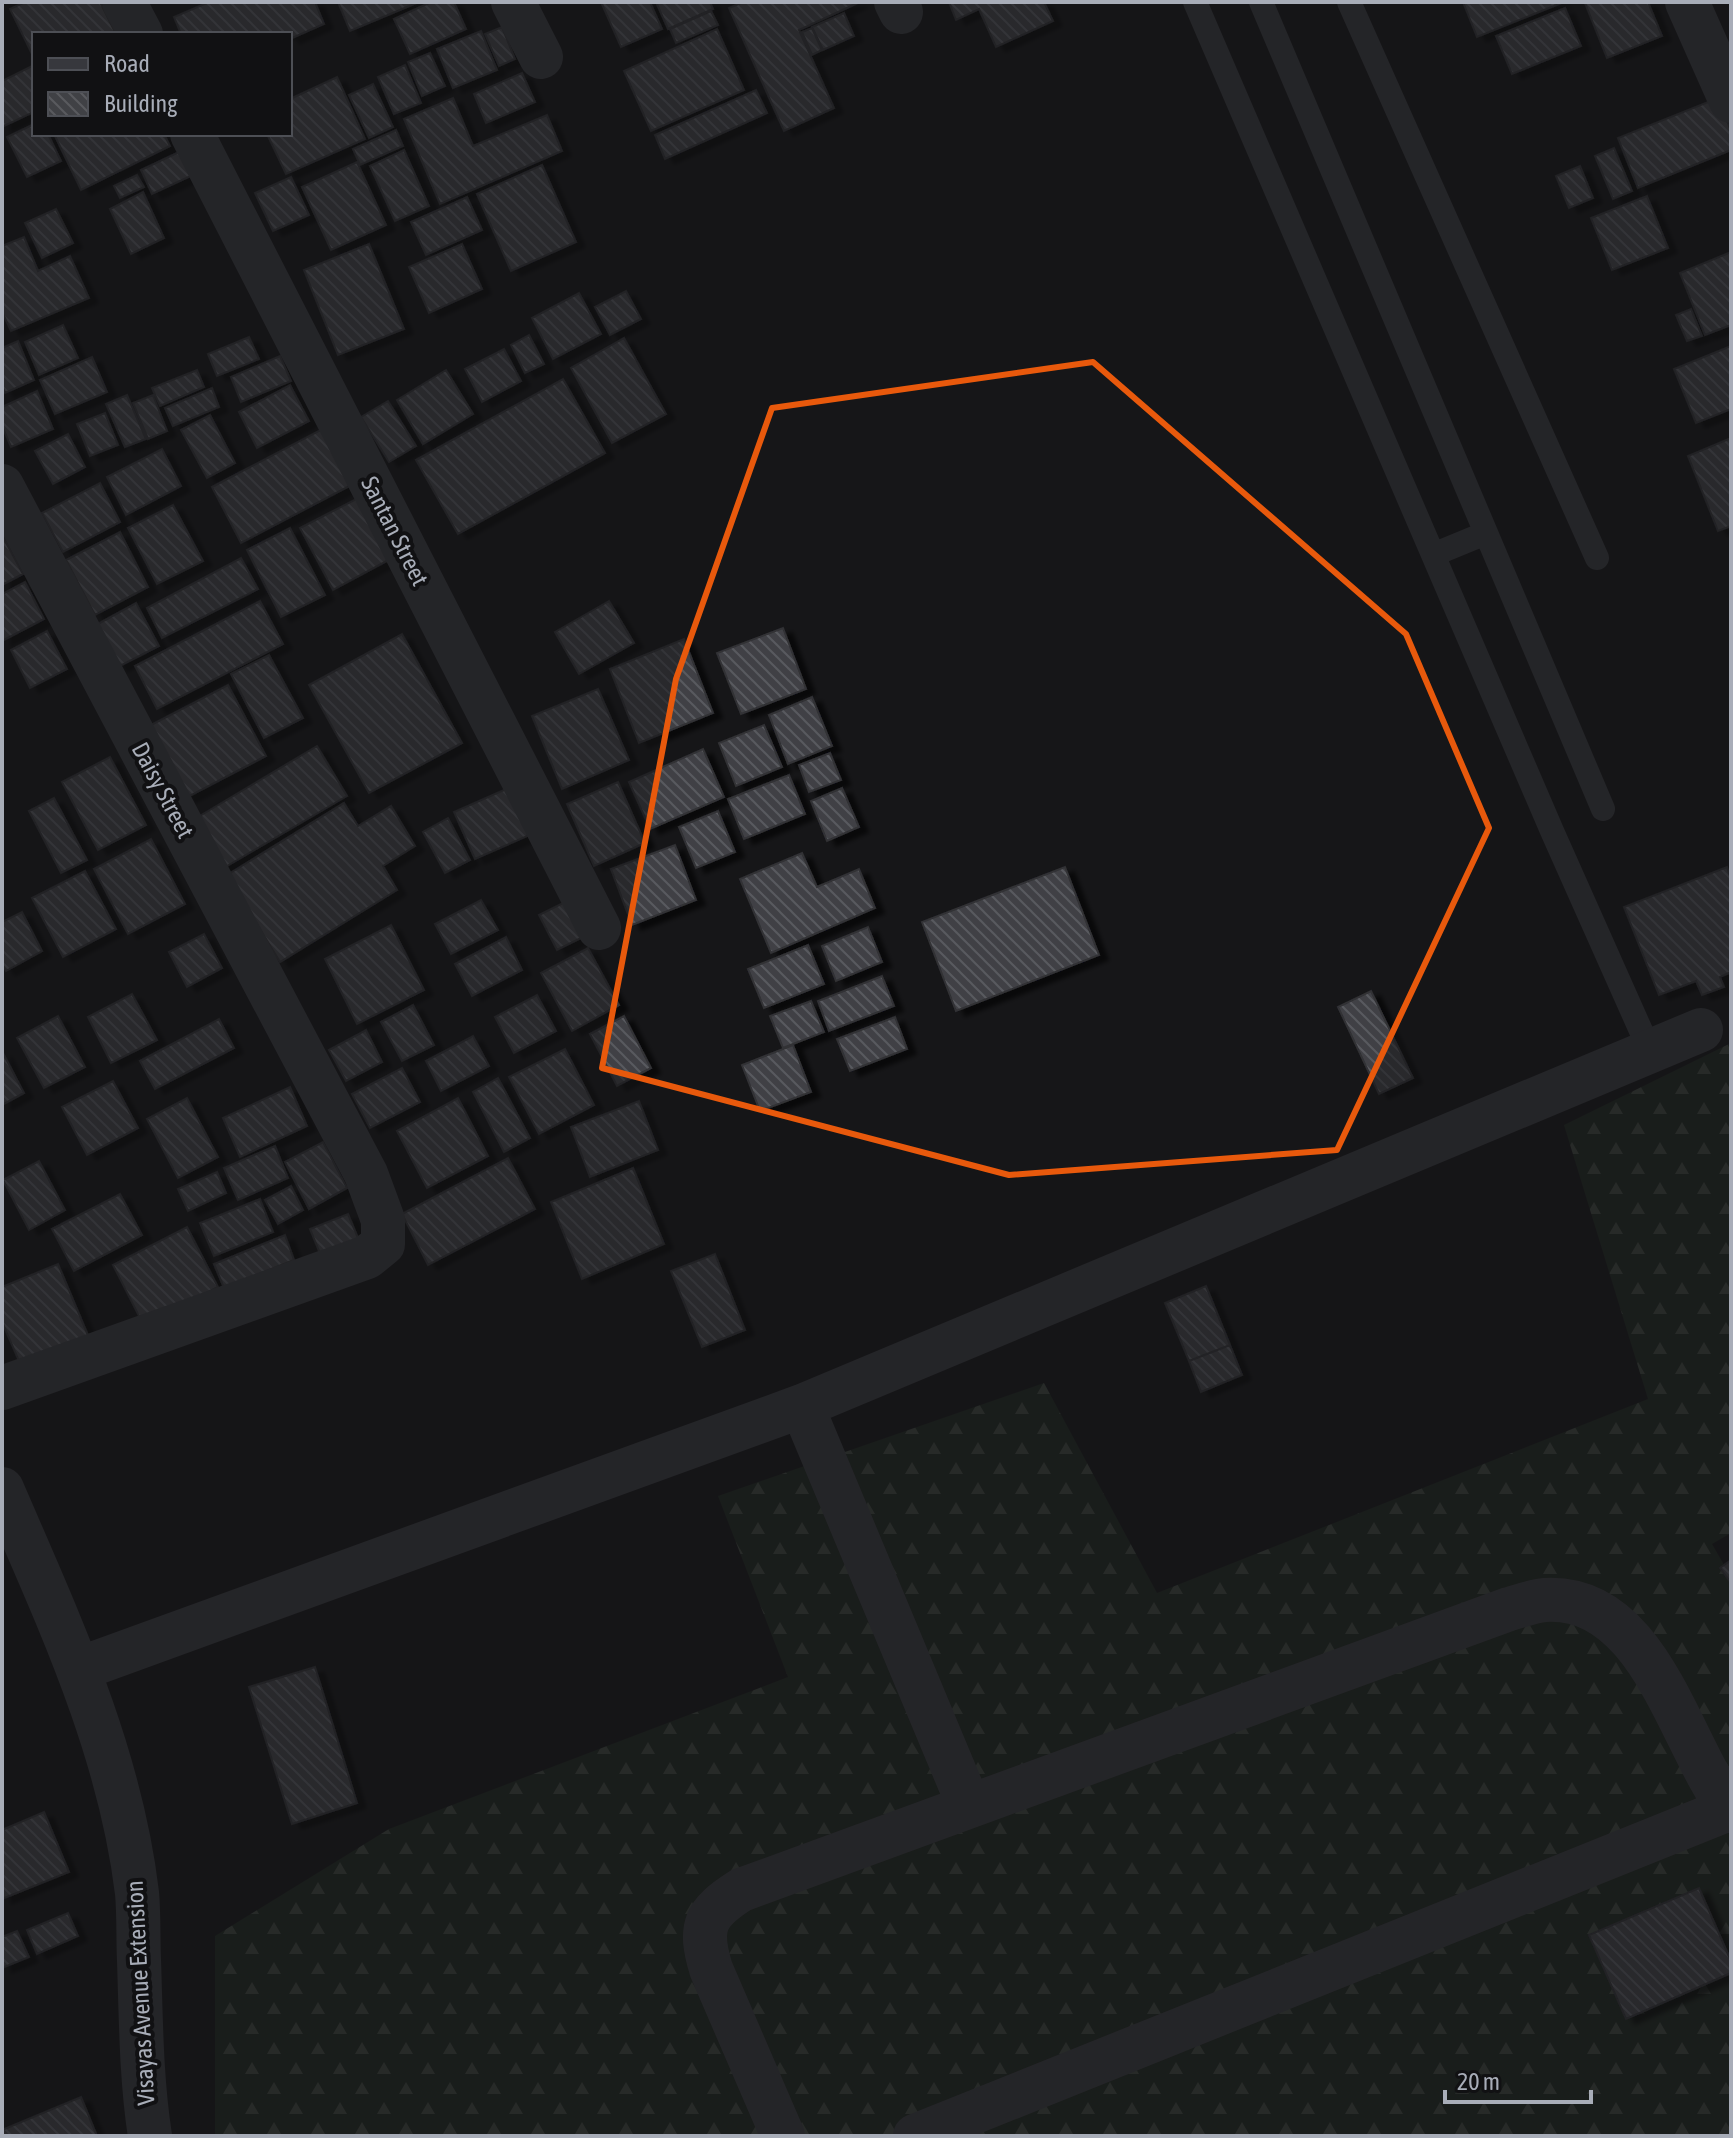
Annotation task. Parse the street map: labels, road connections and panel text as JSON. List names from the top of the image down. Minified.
{"streets":{"street":["Santan Street","Daisy Street","Visayas Avenue Extension"]},"legend":["Road","Building"],"scale_bar":"20 m"}
